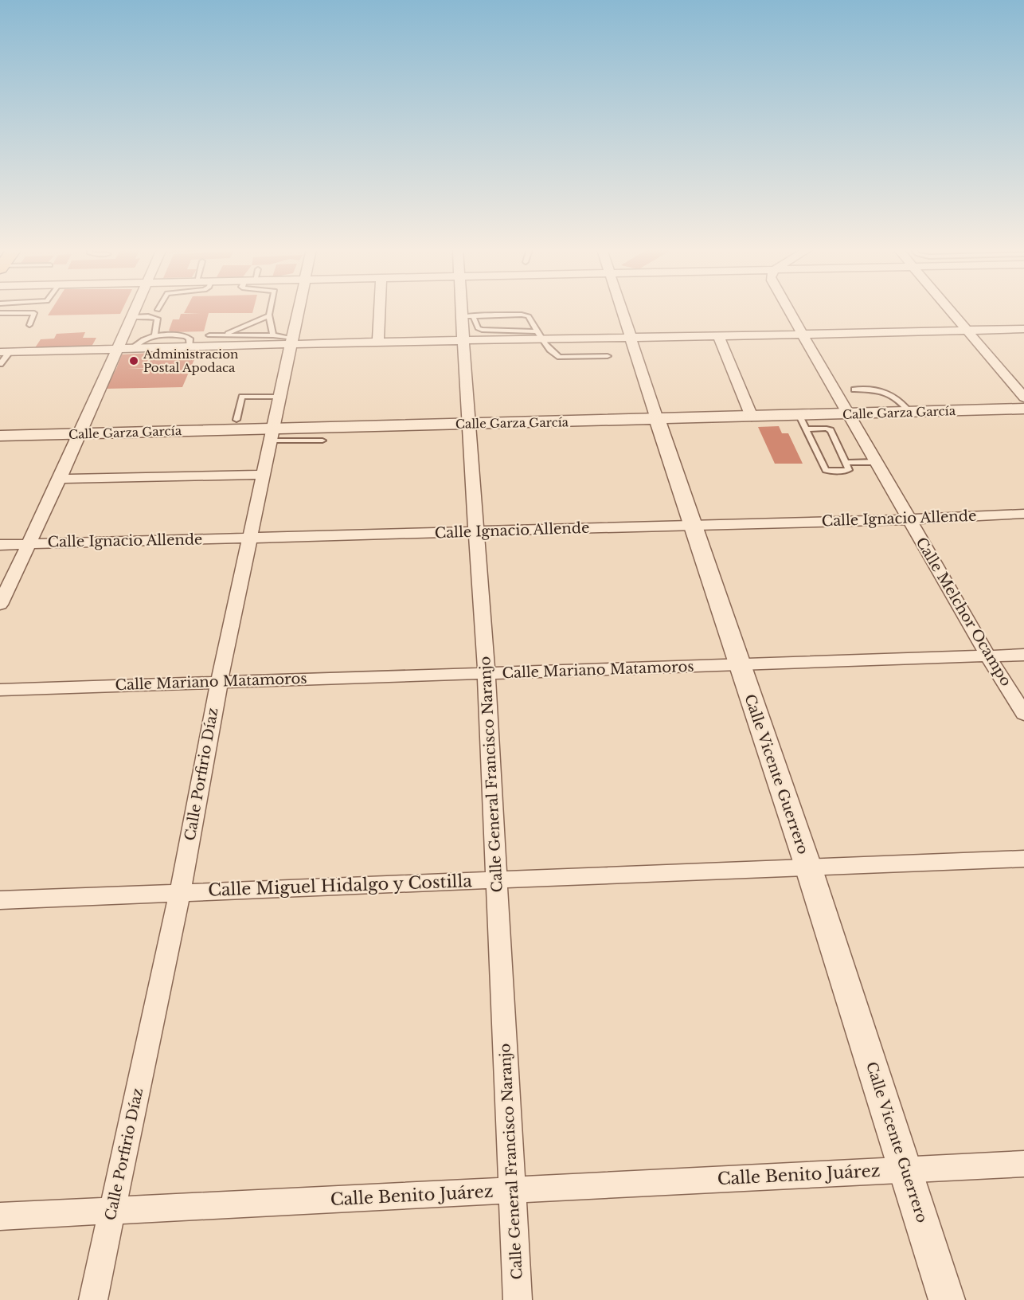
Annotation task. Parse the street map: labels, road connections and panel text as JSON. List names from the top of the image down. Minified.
{"streets":{"street":["Calle Garza García","Calle Ignacio Allende","Calle Melchor Ocampo","Calle Mariano Matamoros","Calle Porfirio Díaz","Calle General Francisco Naranjo","Calle Vicente Guerrero","Calle Miguel Hidalgo y Costilla","Calle Benito Juárez"]},"crossings":[["Calle Garza García","Calle Melchor Ocampo"],["Calle Garza García","Calle Porfirio Díaz"],["Calle Garza García","Calle General Francisco Naranjo"],["Calle Garza García","Calle Vicente Guerrero"],["Calle Ignacio Allende","Calle Melchor Ocampo"],["Calle Ignacio Allende","Calle Porfirio Díaz"],["Calle Ignacio Allende","Calle General Francisco Naranjo"],["Calle Ignacio Allende","Calle Vicente Guerrero"],["Calle Melchor Ocampo","Calle Mariano Matamoros"],["Calle Mariano Matamoros","Calle Porfirio Díaz"],["Calle Mariano Matamoros","Calle General Francisco Naranjo"],["Calle Mariano Matamoros","Calle Vicente Guerrero"],["Calle Porfirio Díaz","Calle Miguel Hidalgo y Costilla"],["Calle Porfirio Díaz","Calle Benito Juárez"],["Calle General Francisco Naranjo","Calle Miguel Hidalgo y Costilla"],["Calle General Francisco Naranjo","Calle Benito Juárez"],["Calle Vicente Guerrero","Calle Miguel Hidalgo y Costilla"],["Calle Vicente Guerrero","Calle Benito Juárez"]],"places":["Administracion Postal Apodaca"]}
